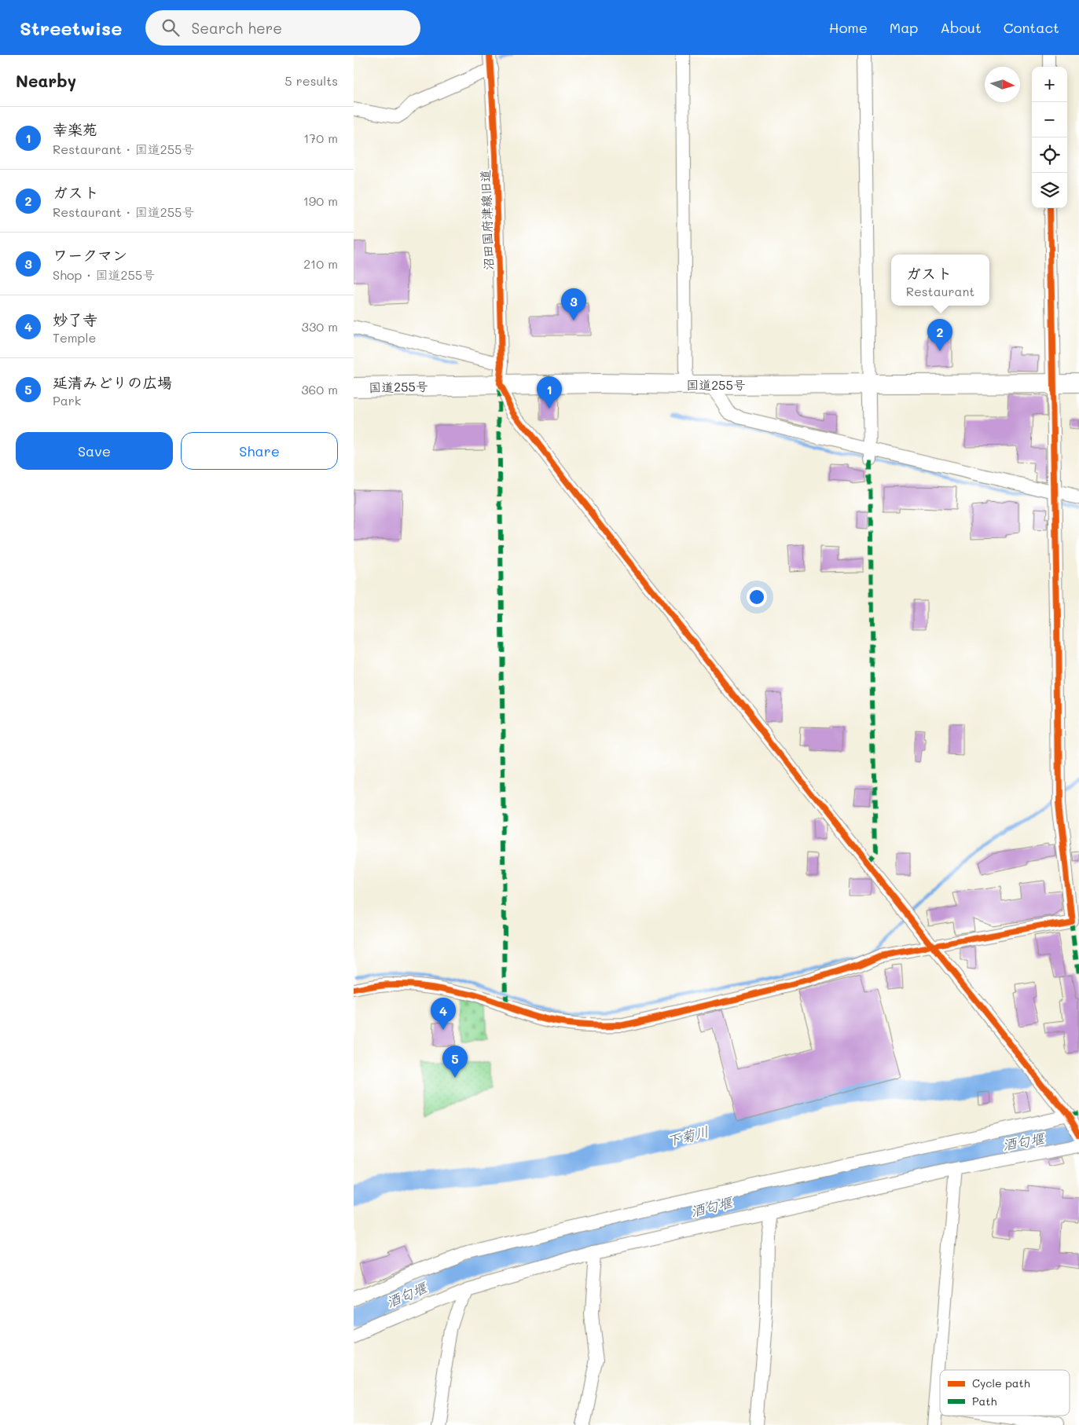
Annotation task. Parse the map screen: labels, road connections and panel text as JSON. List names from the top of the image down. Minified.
{"streets":{"highway":["国道255号"],"street":["沼田国府津線旧道"]},"crossings":[["沼田国府津線旧道","国道255号"]],"water":["下菊川","酒匂堰"],"legend":["Cycle path","Path"],"north":"right","page":{"header":"Streetwise","search":"Search here","nav":["Home","Map","About","Contact"],"heading":["Nearby","5 results"],"map_buttons":["+","−"],"list":[{"mark":"1","name":"幸楽苑","note":"Restaurant · 国道255号","value":"170 m"},{"mark":"2","name":"ガスト","note":"Restaurant · 国道255号","value":"190 m"},{"mark":"3","name":"ワークマン","note":"Shop · 国道255号","value":"210 m"},{"mark":"4","name":"妙了寺","note":"Temple","value":"330 m"},{"mark":"5","name":"延清みどりの広場","note":"Park","value":"360 m"}],"popup":["ガスト","Restaurant"],"pins":["3","2","1","4","5"],"buttons":["Save","Share"]}}
